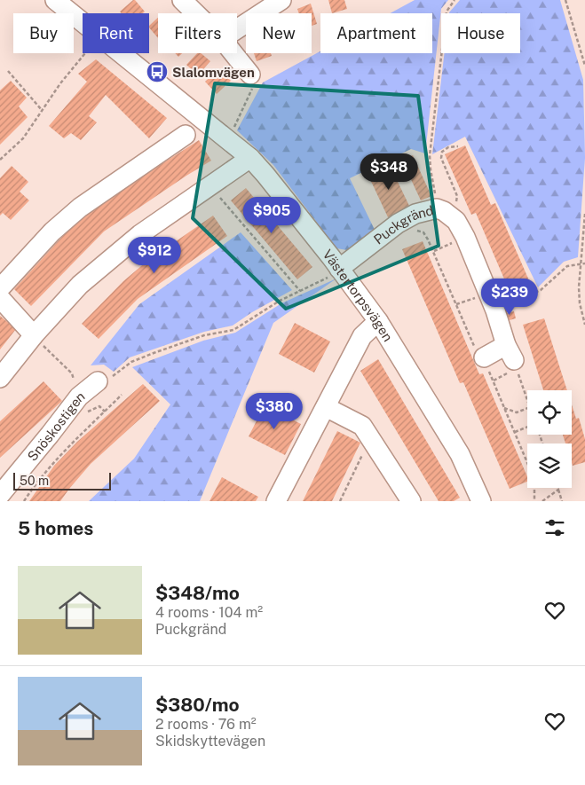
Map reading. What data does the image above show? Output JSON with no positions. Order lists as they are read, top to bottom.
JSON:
{
  "streets": {
    "street": ["Puckgränd", "Västertorpsvägen", "Snöskostigen"]
  },
  "crossings": [
    ["Puckgränd", "Västertorpsvägen"]
  ],
  "places": {
    "bus stop": ["Slalomvägen"]
  },
  "scale_bar": "50 m",
  "page": {
    "chip": [
      "Buy",
      "Rent",
      "Filters",
      "New",
      "Apartment",
      "House"
    ],
    "price": [
      "$348",
      "$905",
      "$912",
      "$239",
      "$380"
    ],
    "scale": "50 m",
    "heading": "5 homes",
    "list": [
      {
        "name": "$348/mo",
        "note": "4 rooms · 104 m² · Puckgränd"
      },
      {
        "name": "$380/mo",
        "note": "2 rooms · 76 m² · Skidskyttevägen"
      }
    ]
  }
}
